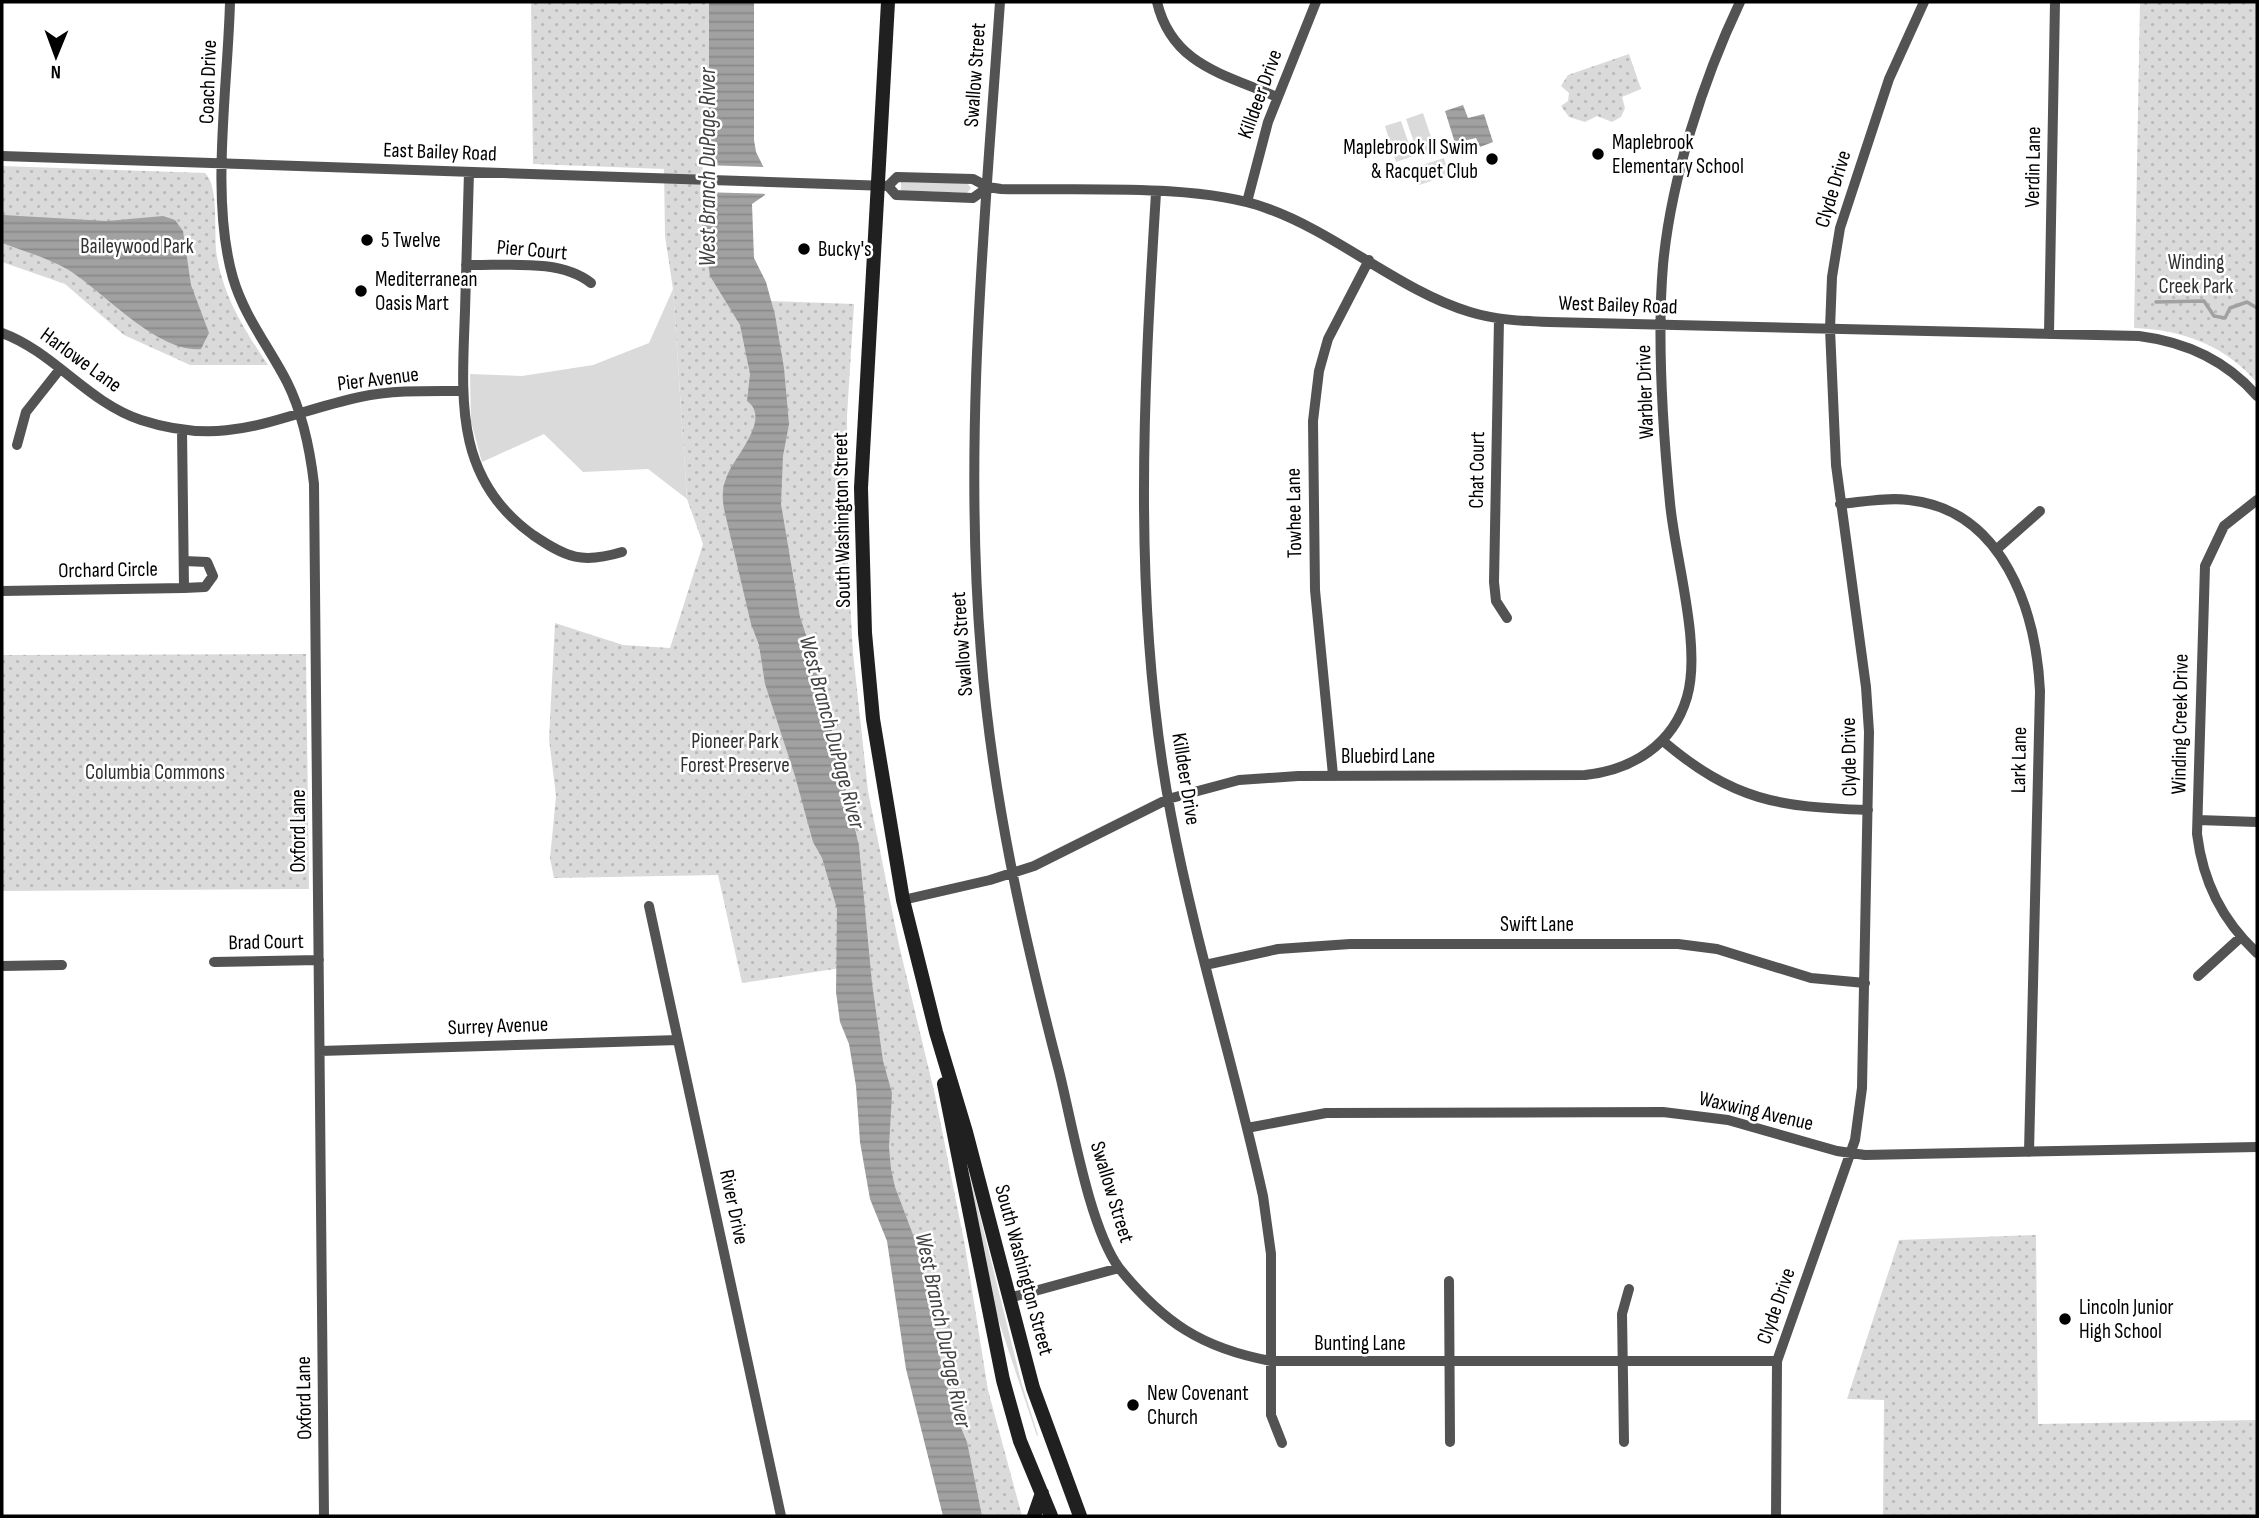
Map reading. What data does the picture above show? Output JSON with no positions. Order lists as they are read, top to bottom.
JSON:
{
  "streets": {
    "main road": ["South Washington Street"],
    "street": [
      "Swallow Street",
      "Coach Drive",
      "Killdeer Drive",
      "East Bailey Road",
      "Verdin Lane",
      "Clyde Drive",
      "Pier Court",
      "West Bailey Road",
      "Harlowe Lane",
      "Pier Avenue",
      "Warbler Drive",
      "Chat Court",
      "Towhee Lane",
      "Orchard Circle",
      "Winding Creek Drive",
      "Bluebird Lane",
      "Lark Lane",
      "Oxford Lane",
      "Swift Lane",
      "Brad Court",
      "Surrey Avenue",
      "Waxwing Avenue",
      "River Drive",
      "Bunting Lane"
    ]
  },
  "crossings": [
    ["Swallow Street", "West Bailey Road"],
    ["Swallow Street", "Bluebird Lane"],
    ["Swallow Street", "Bunting Lane"],
    ["Coach Drive", "East Bailey Road"],
    ["Coach Drive", "Oxford Lane"],
    ["Killdeer Drive", "West Bailey Road"],
    ["Killdeer Drive", "Bluebird Lane"],
    ["Killdeer Drive", "Swift Lane"],
    ["Killdeer Drive", "Waxwing Avenue"],
    ["Killdeer Drive", "Bunting Lane"],
    ["East Bailey Road", "West Bailey Road"],
    ["East Bailey Road", "South Washington Street"],
    ["East Bailey Road", "Oxford Lane"],
    ["Verdin Lane", "West Bailey Road"],
    ["Clyde Drive", "West Bailey Road"],
    ["Clyde Drive", "Lark Lane"],
    ["Clyde Drive", "Swift Lane"],
    ["Clyde Drive", "Waxwing Avenue"],
    ["Clyde Drive", "Bunting Lane"],
    ["West Bailey Road", "Warbler Drive"],
    ["West Bailey Road", "Chat Court"],
    ["West Bailey Road", "Towhee Lane"],
    ["West Bailey Road", "South Washington Street"],
    ["Harlowe Lane", "Pier Avenue"],
    ["Harlowe Lane", "Orchard Circle"],
    ["Harlowe Lane", "Oxford Lane"],
    ["Pier Avenue", "Oxford Lane"],
    ["Warbler Drive", "Bluebird Lane"],
    ["Towhee Lane", "Bluebird Lane"],
    ["South Washington Street", "Bluebird Lane"],
    ["Lark Lane", "Waxwing Avenue"],
    ["Oxford Lane", "Brad Court"],
    ["Oxford Lane", "Surrey Avenue"],
    ["Surrey Avenue", "River Drive"]
  ],
  "water": ["West Branch DuPage River"],
  "parks": [
    "Baileywood Park",
    "Winding Creek Park",
    "Pioneer Park Forest Preserve",
    "Columbia Commons"
  ],
  "places": [
    "Maplebrook Elementary School",
    "Maplebrook II Swim & Racquet Club",
    "5 Twelve",
    "Bucky's",
    "Mediterranean Oasis Mart",
    "Lincoln Junior High School",
    "New Covenant Church"
  ],
  "north": "bottom"
}
